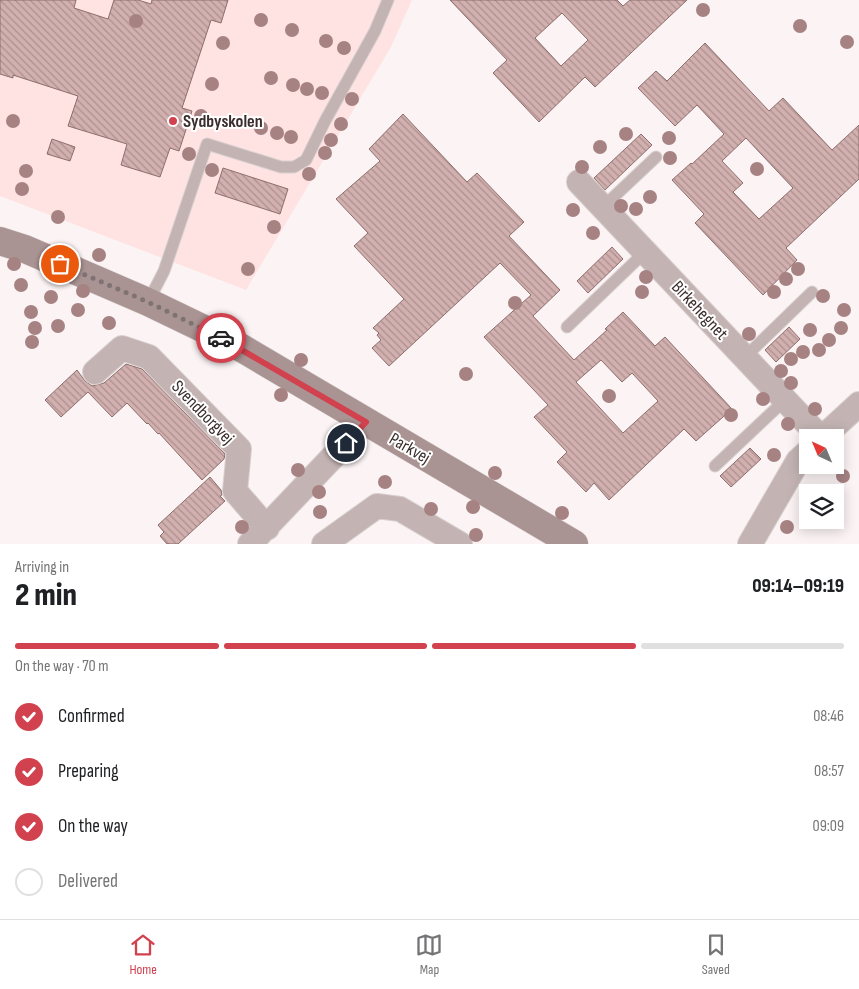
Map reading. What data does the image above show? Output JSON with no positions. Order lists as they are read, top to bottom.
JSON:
{
  "streets": {
    "street": ["Birkehegnet", "Svendborgvej", "Parkvej"]
  },
  "places": ["Sydbyskolen"],
  "north": "top left",
  "page": {
    "heading": ["2 min", "Arriving in", "09:14–09:19"],
    "bar": "On the way · 70 m",
    "list": [
      ["Confirmed", "08:46"],
      ["Preparing", "08:57"],
      ["On the way", "09:09"],
      "Delivered"
    ],
    "tabs": ["Home", "Map", "Saved"]
  }
}
